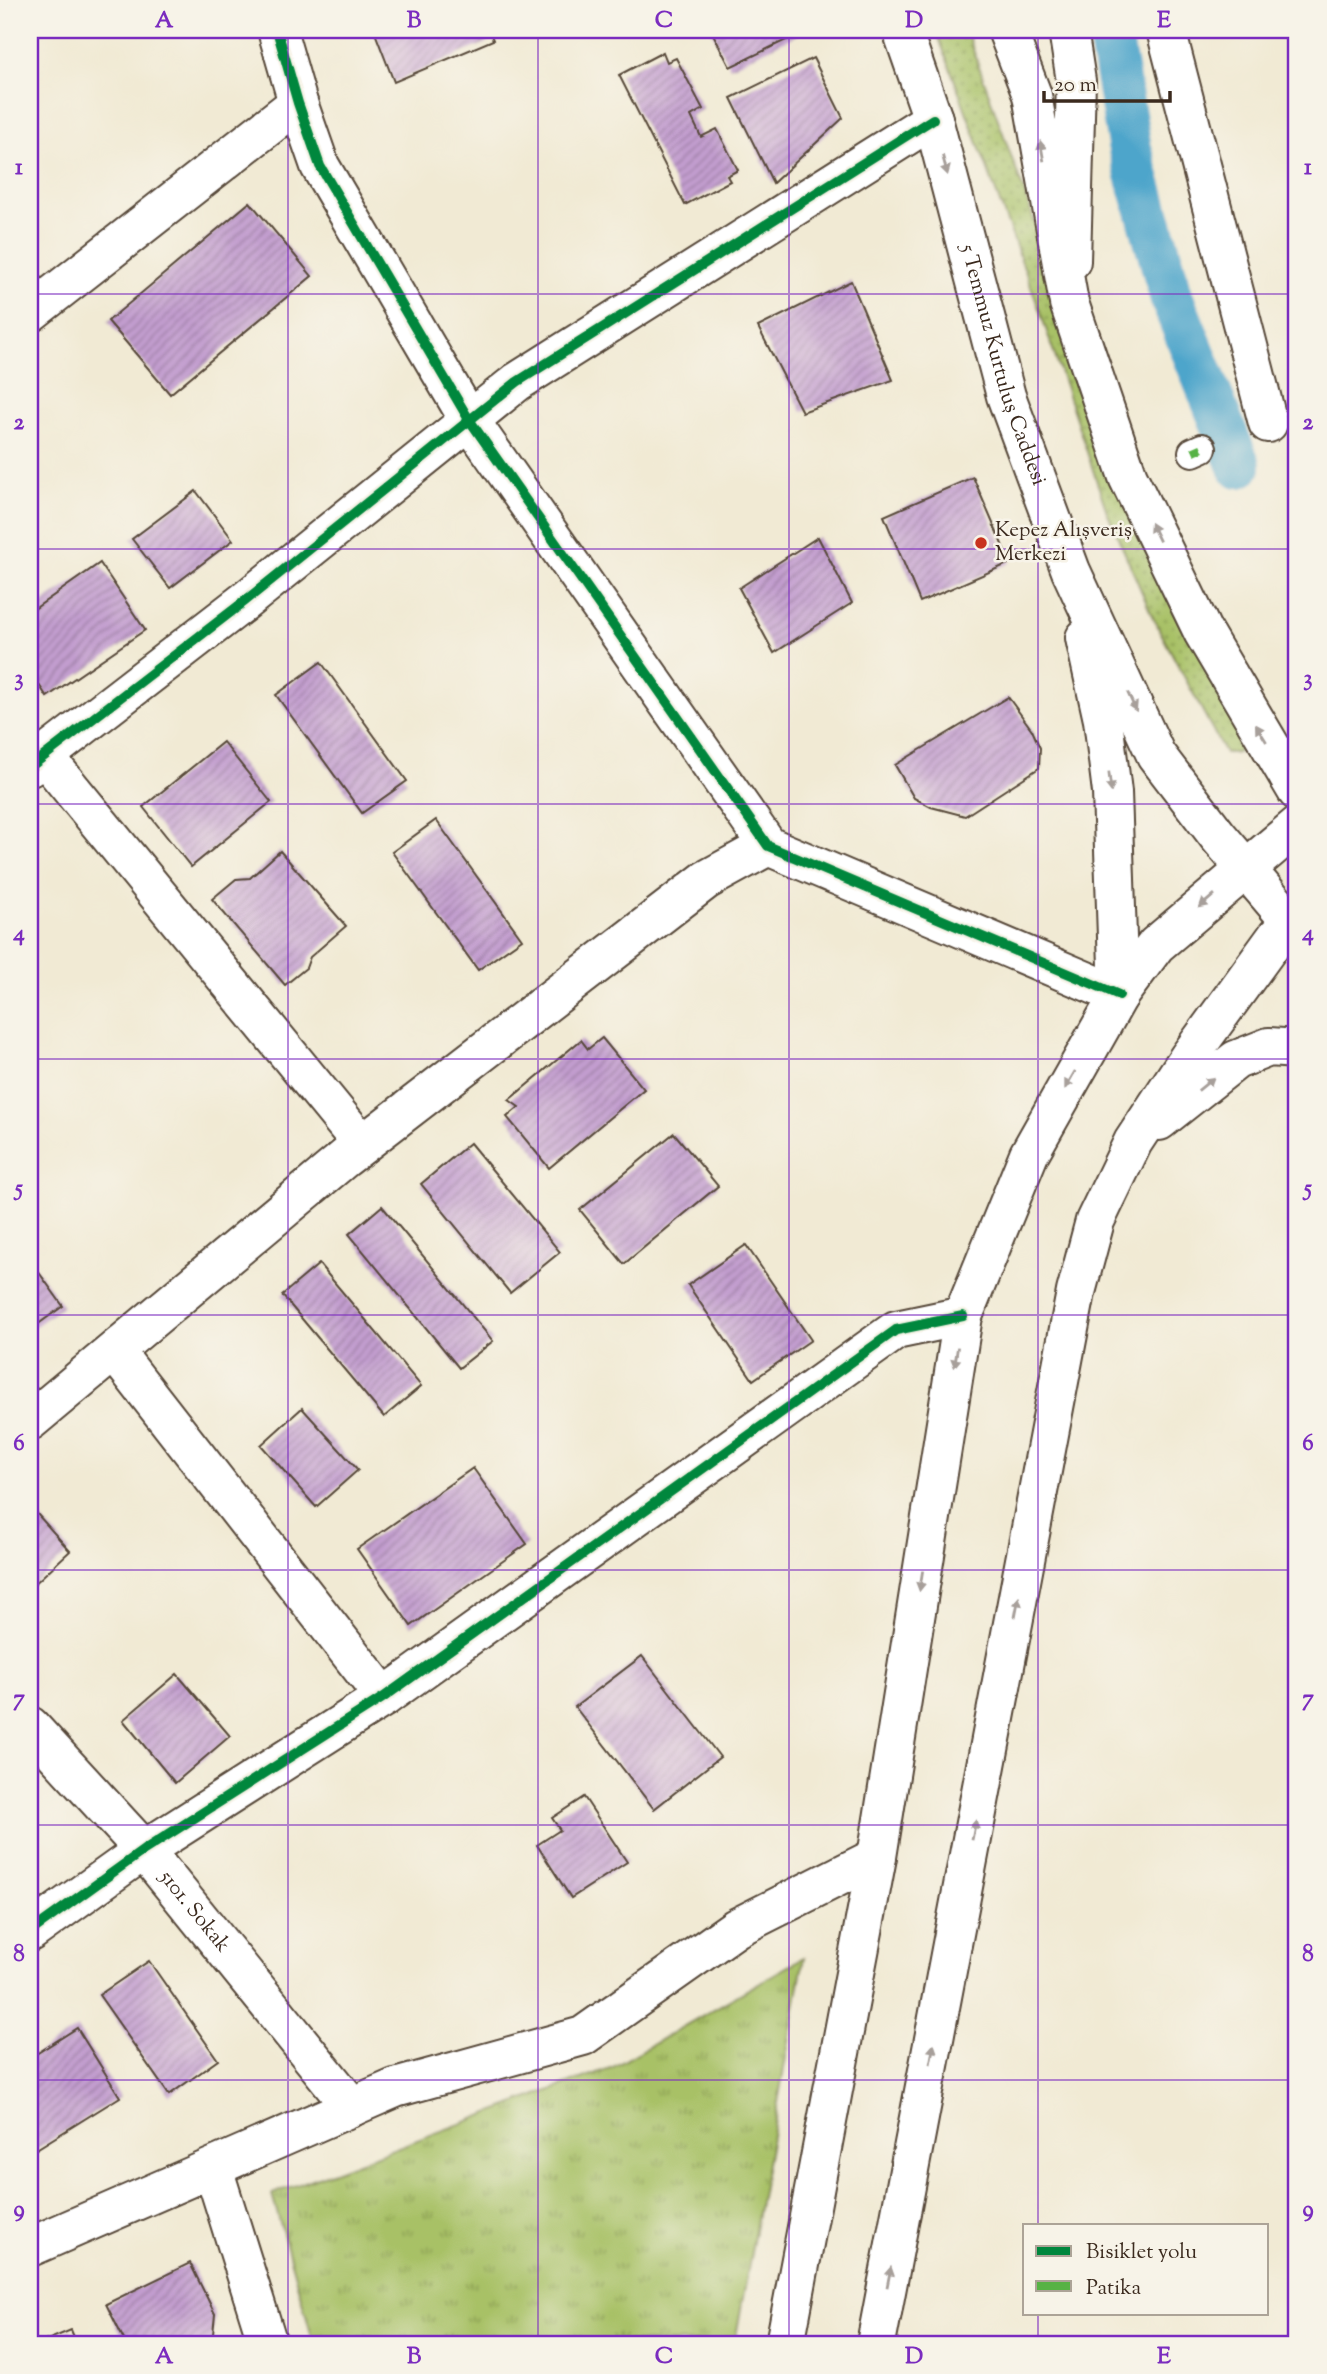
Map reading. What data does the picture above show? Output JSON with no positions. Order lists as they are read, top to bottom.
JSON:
{
  "streets": {
    "street": ["5 Temmuz Kurtuluş Caddesi", "5101. Sokak"]
  },
  "places": ["Kepez Alışveriş Merkezi"],
  "legend": ["Bisiklet yolu", "Patika"],
  "scale_bar": "20 m",
  "grid": {
    "columns": [
      "A",
      "B",
      "C",
      "D",
      "E"
    ],
    "rows": [
      "1",
      "2",
      "3",
      "4",
      "5",
      "6",
      "7",
      "8",
      "9"
    ]
  }
}
